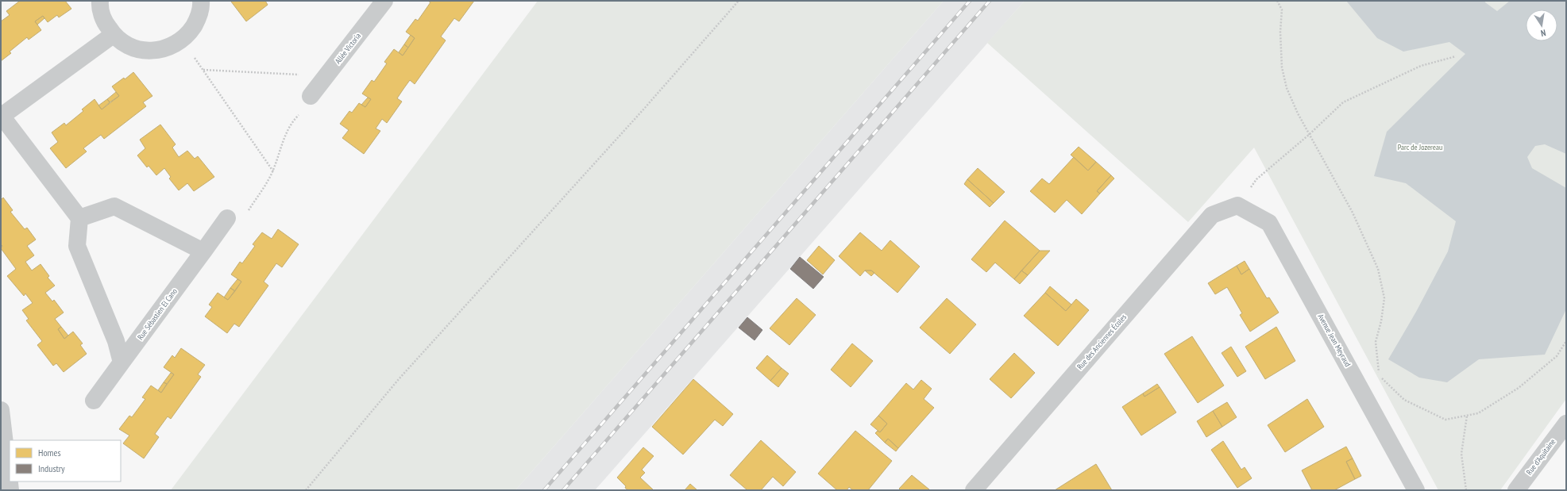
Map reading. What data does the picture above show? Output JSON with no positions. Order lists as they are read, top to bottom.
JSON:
{
  "streets": {
    "street": [
      "Allée Victoria",
      "Rue Sébastien El Cano",
      "Avenue Jean Meyraud",
      "Rue des Anciennes Écoles",
      "Rue d'Aquitaine"
    ]
  },
  "crossings": [
    ["Avenue Jean Meyraud", "Rue des Anciennes Écoles"]
  ],
  "parks": ["Parc de Jozereau"],
  "legend": ["Homes", "Industry"],
  "north": "bottom"
}
